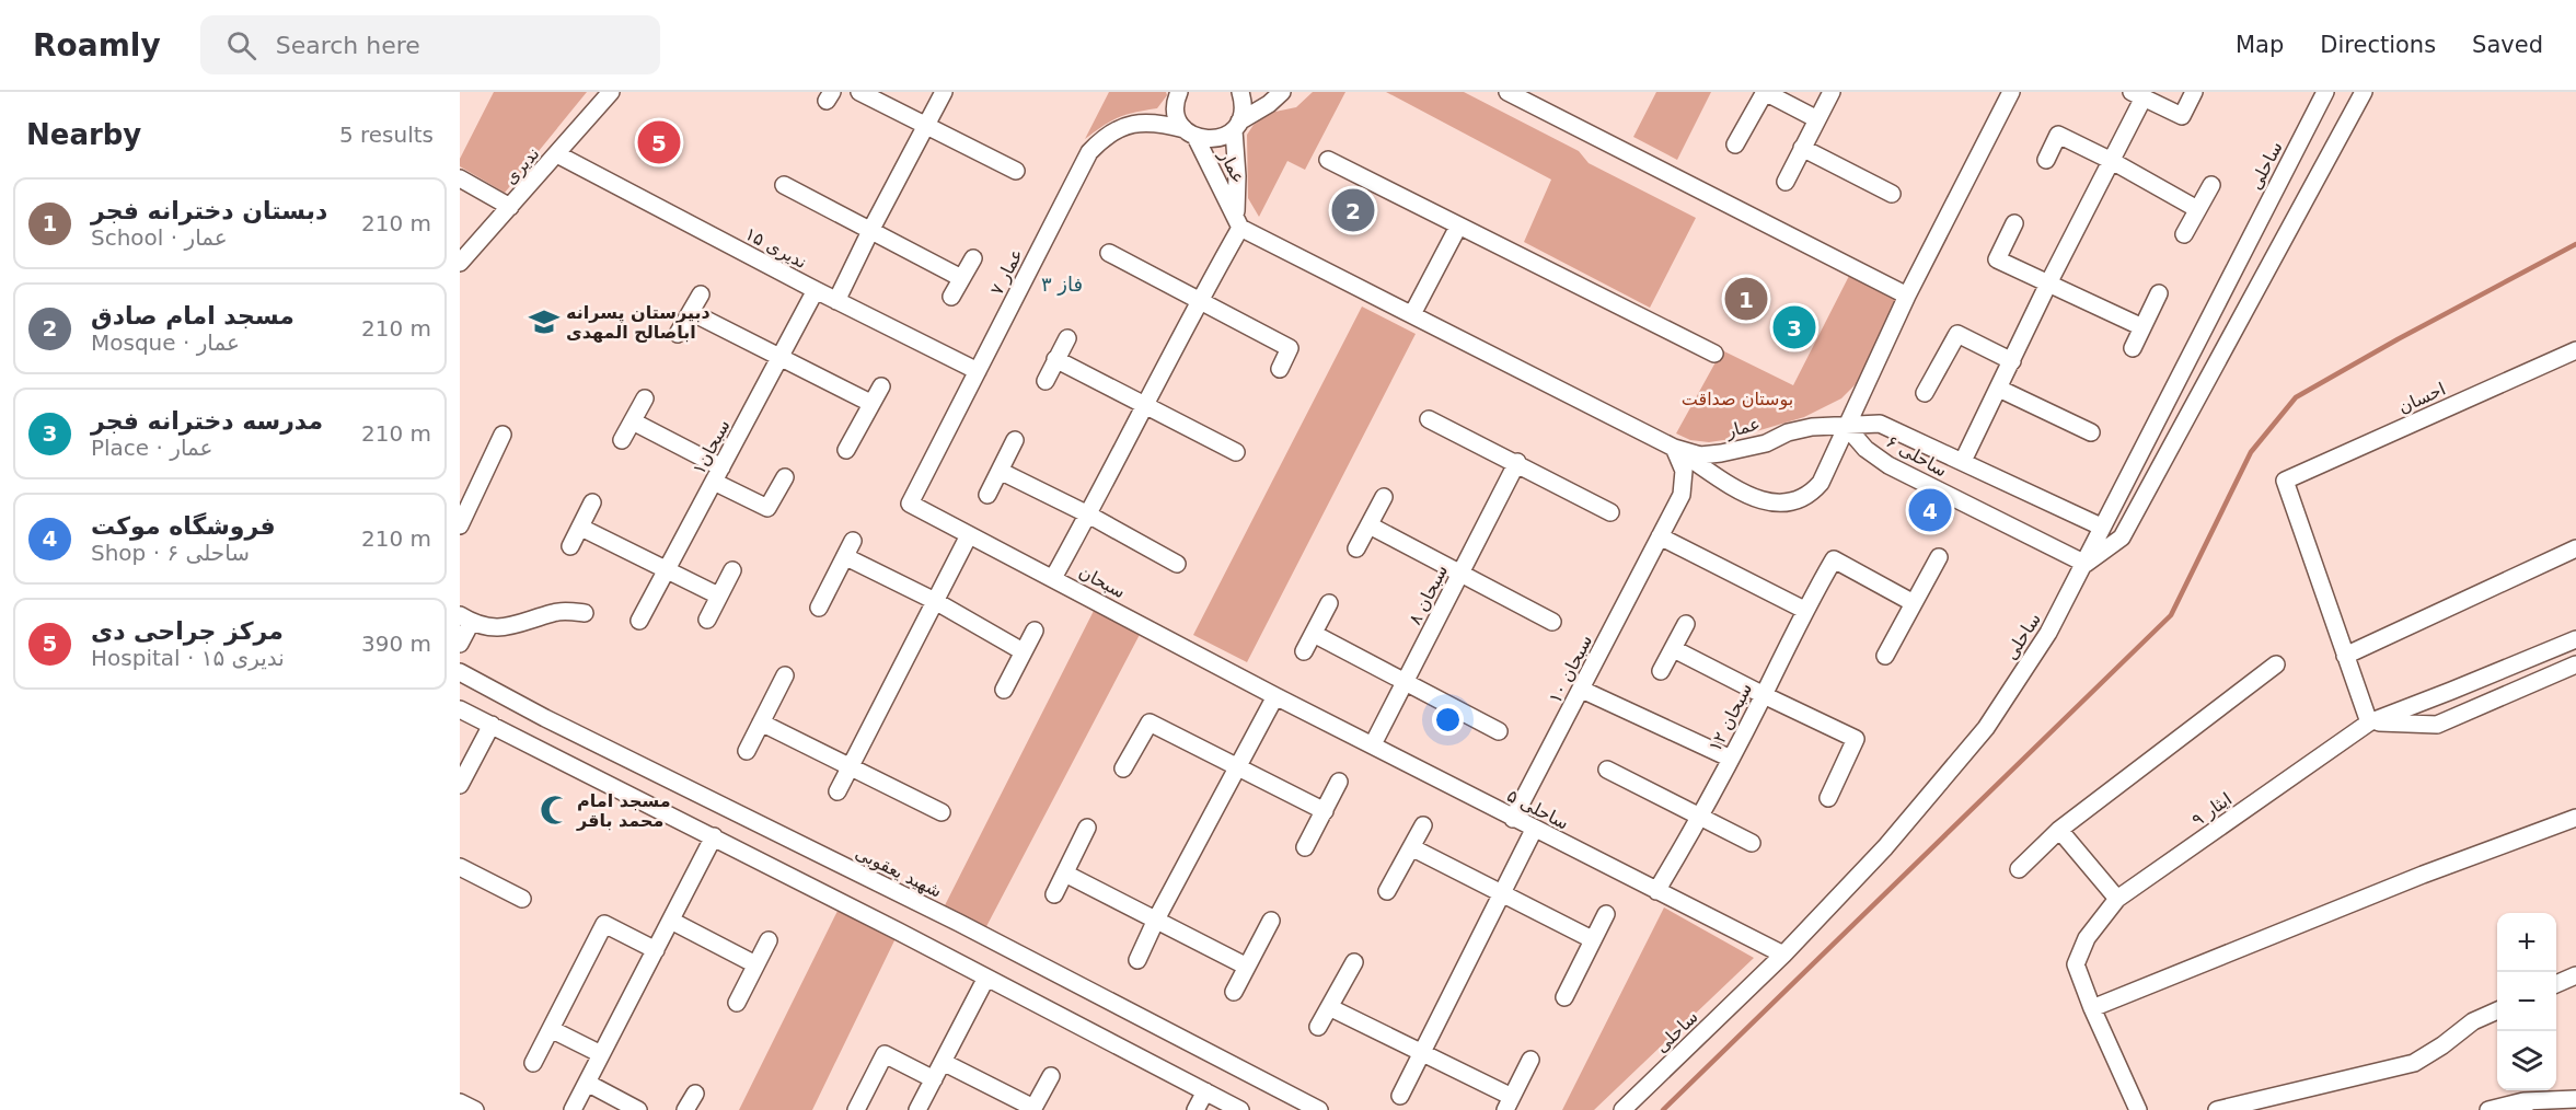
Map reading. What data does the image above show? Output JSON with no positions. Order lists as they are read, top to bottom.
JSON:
{
  "streets": {
    "street": [
      "ندیری",
      "ساحلی",
      "عمار",
      "ندیری ۱۵",
      "عمار ۷",
      "احسان",
      "سبحان۱",
      "ساحلی ۶",
      "سبحان",
      "سبحان ۸",
      "سبحان ۱۰",
      "سبحان ۱۲",
      "ساحلی ۵",
      "ایثار ۹",
      "شهید یعقوبی"
    ]
  },
  "crossings": [
    ["ندیری", "ندیری ۱۵"],
    ["ساحلی", "ساحلی ۶"],
    ["ساحلی", "ساحلی ۵"],
    ["عمار", "عمار ۷"],
    ["عمار", "ساحلی ۶"],
    ["عمار", "سبحان ۱۰"],
    ["ندیری ۱۵", "عمار ۷"],
    ["ندیری ۱۵", "سبحان۱"],
    ["عمار ۷", "سبحان"],
    ["سبحان", "ساحلی ۵"],
    ["سبحان ۸", "ساحلی ۵"],
    ["سبحان ۱۰", "ساحلی ۵"],
    ["سبحان ۱۲", "ساحلی ۵"]
  ],
  "districts": ["فاز ۳"],
  "parks": ["بوستان صداقت"],
  "places": {
    "school or university": ["دبیرستان پسرانه اباصالح المهدی"],
    "mosque": ["مسجد امام محمد باقر"]
  },
  "page": {
    "header": "Roamly",
    "search": "Search here",
    "nav": ["Map", "Directions", "Saved"],
    "heading": ["Nearby", "5 results"],
    "pins": [
      "5",
      "2",
      "1",
      "3",
      "4"
    ],
    "list": [
      {
        "mark": "1",
        "name": "دبستان دخترانه فجر",
        "note": "School · عمار",
        "value": "210 m"
      },
      {
        "mark": "2",
        "name": "مسجد امام صادق",
        "note": "Mosque · عمار",
        "value": "210 m"
      },
      {
        "mark": "3",
        "name": "مدرسه دخترانه فجر",
        "note": "Place · عمار",
        "value": "210 m"
      },
      {
        "mark": "4",
        "name": "فروشگاه موکت",
        "note": "Shop · ساحلی ۶",
        "value": "210 m"
      },
      {
        "mark": "5",
        "name": "مرکز جراحی دی",
        "note": "Hospital · ندیری ۱۵",
        "value": "390 m"
      }
    ],
    "map_buttons": ["+", "−"]
  }
}
